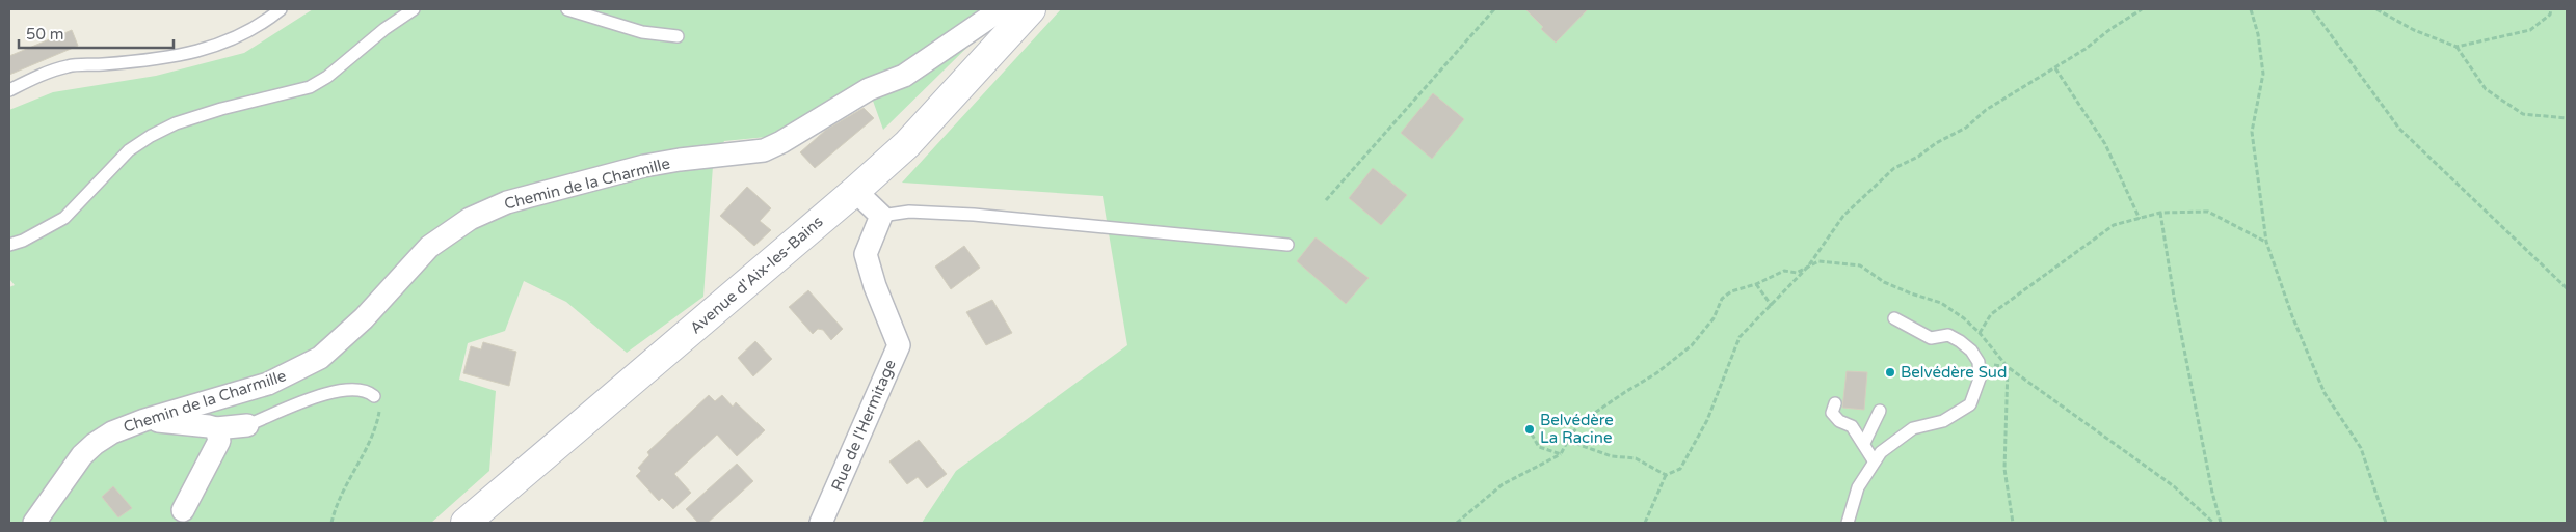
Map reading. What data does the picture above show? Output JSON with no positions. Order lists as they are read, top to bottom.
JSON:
{
  "streets": {
    "main road": ["Avenue d'Aix-les-Bains"],
    "street": ["Chemin de la Charmille", "Rue de l'Hermitage"]
  },
  "crossings": [
    ["Chemin de la Charmille", "Avenue d'Aix-les-Bains"]
  ],
  "places": ["Belvédère Sud", "Belvédère La Racine"],
  "scale_bar": "50 m"
}
